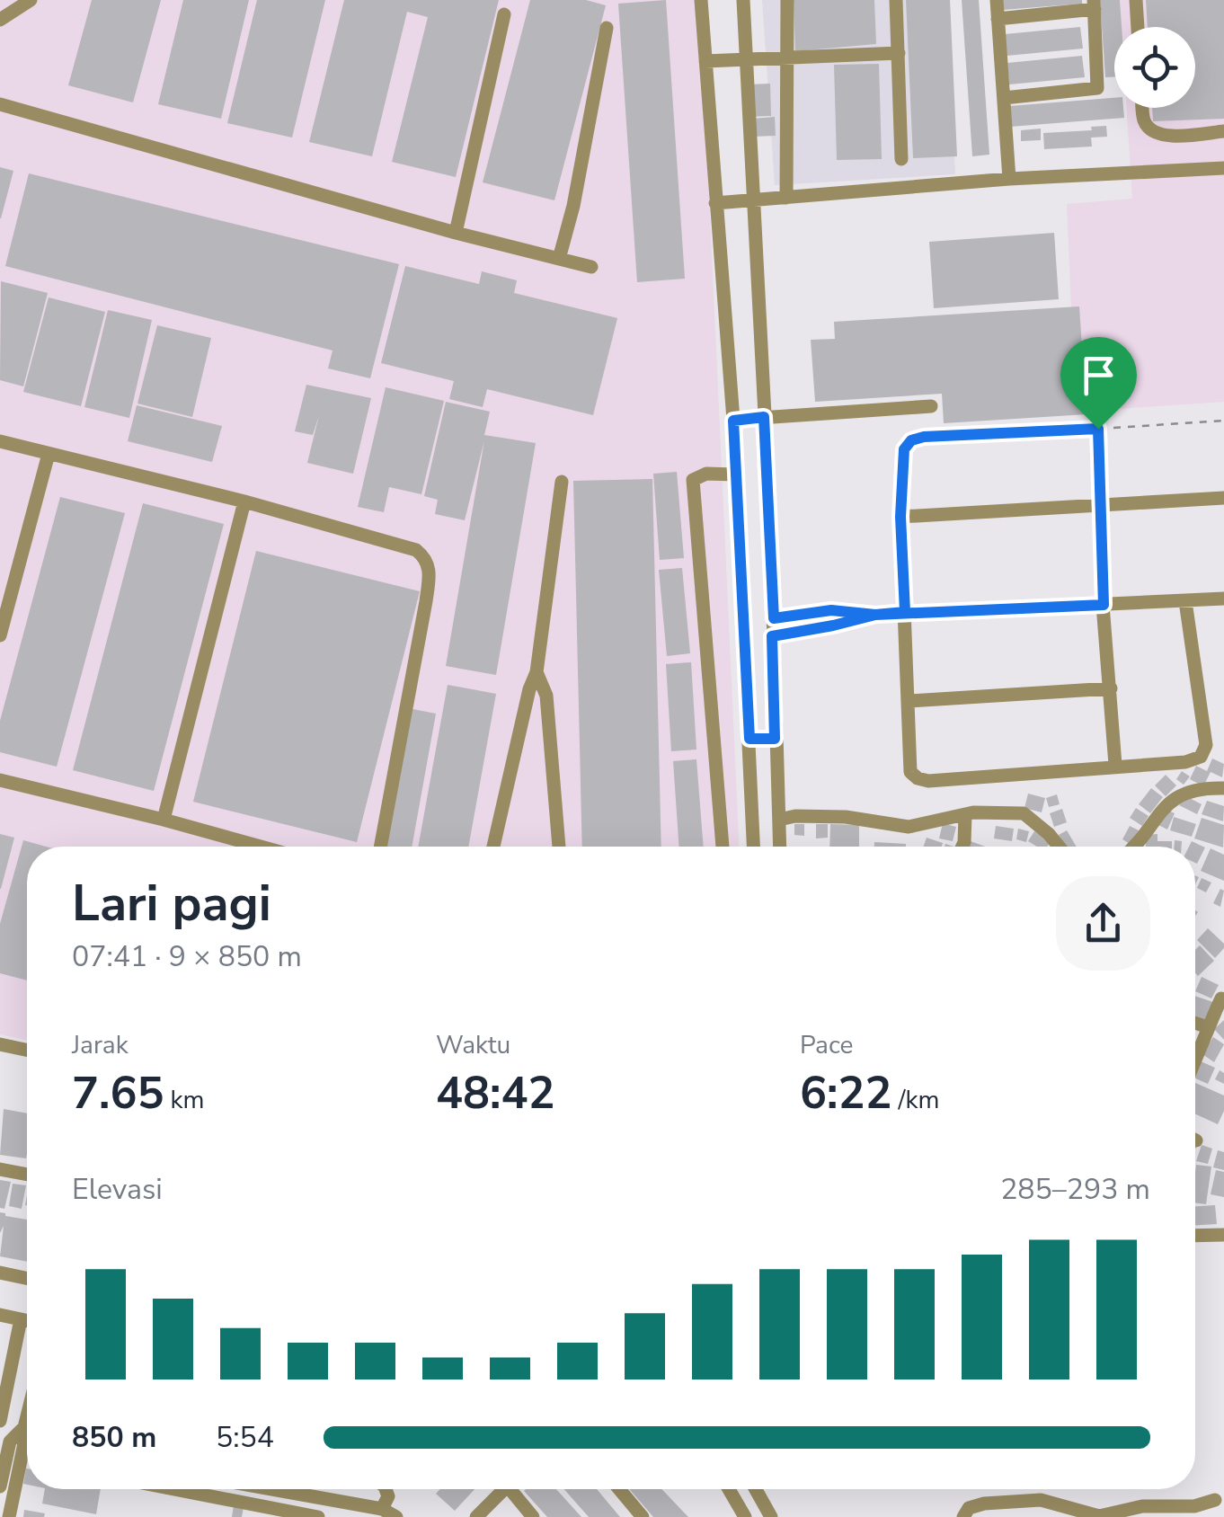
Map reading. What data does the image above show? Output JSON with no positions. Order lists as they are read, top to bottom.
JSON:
{
  "page": {
    "heading": ["Lari pagi", "07:41 · 9 × 850 m"],
    "stats": [
      ["Jarak", "7.65 km"],
      ["Waktu", "48:42"],
      ["Pace", "6:22 /km"]
    ],
    "chart": ["Elevasi", "285–293 m"],
    "list": [
      {
        "name": "850 m",
        "note": "5:54"
      }
    ]
  }
}
